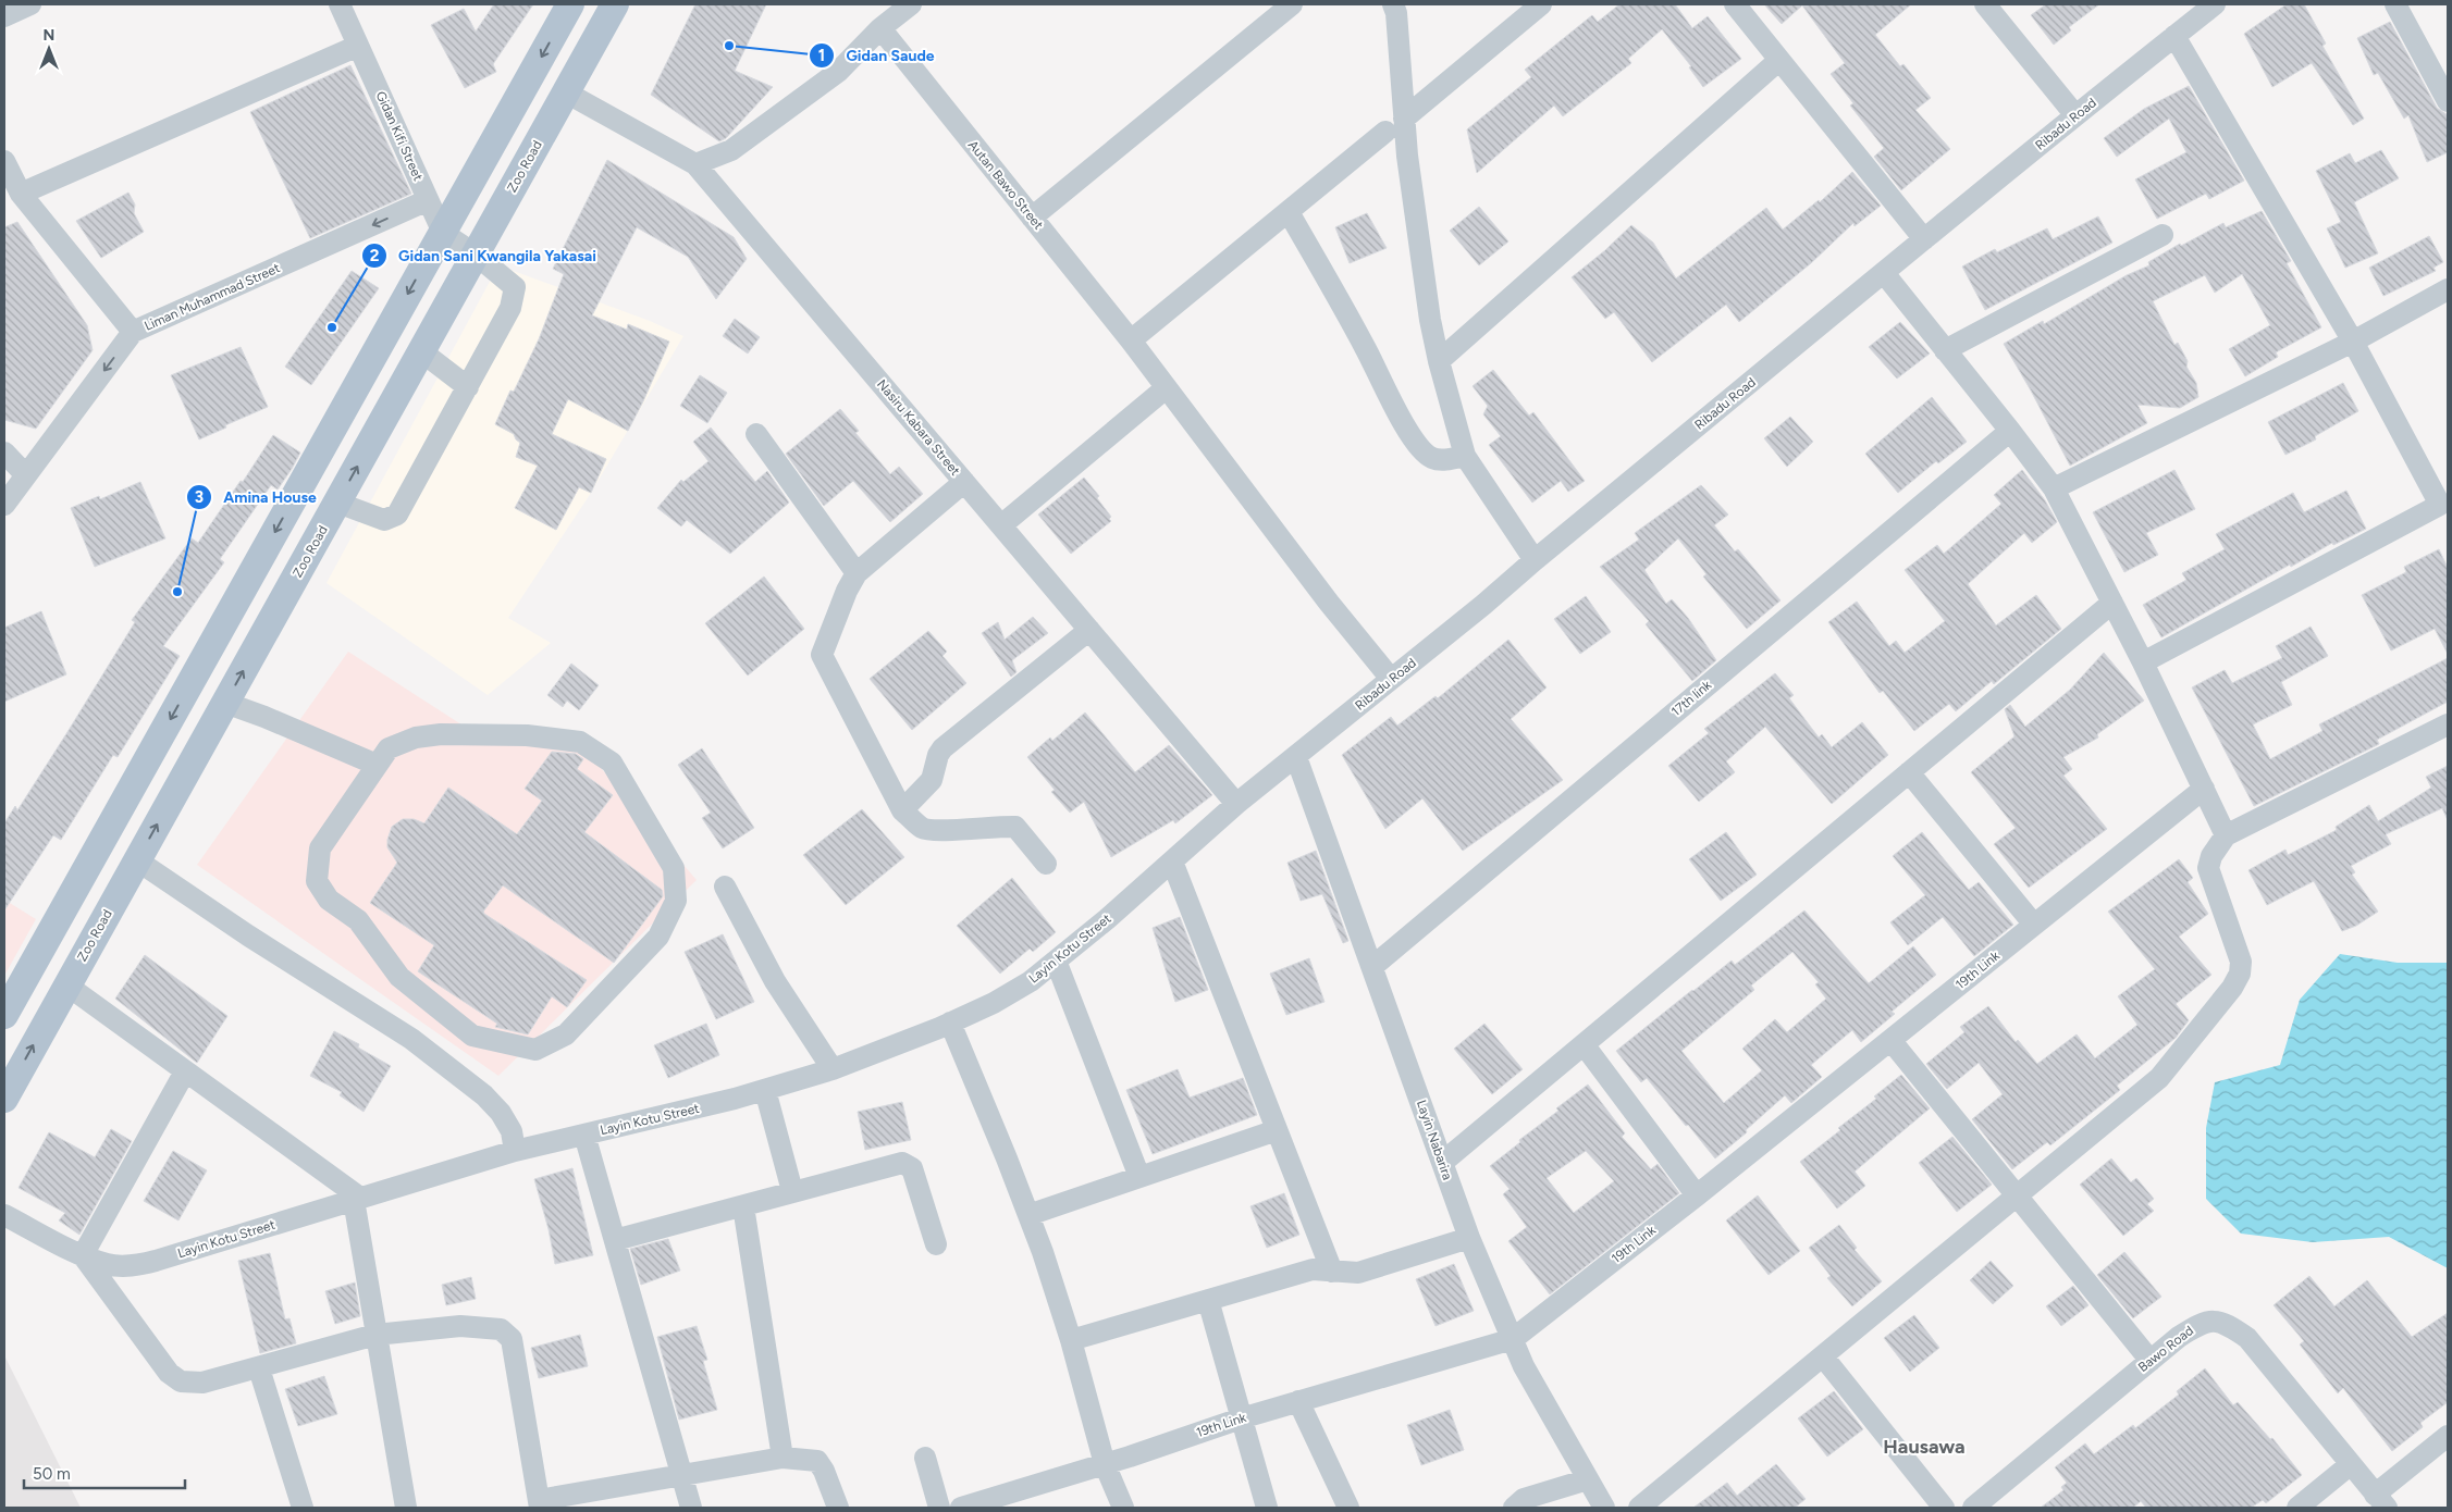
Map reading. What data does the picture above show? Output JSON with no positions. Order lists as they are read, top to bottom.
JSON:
{
  "streets": {
    "main road": ["Zoo Road"],
    "street": [
      "Ribadu Road",
      "Gidan Kifi Street",
      "Autan Bawo Street",
      "Liman Muhammad Street",
      "Nasiru Kabara Street",
      "17th link",
      "Layin Kotu Street",
      "19th Link",
      "Layin Nabarira",
      "Bawo Road"
    ]
  },
  "crossings": [
    ["Ribadu Road", "Autan Bawo Street"],
    ["Ribadu Road", "Nasiru Kabara Street"],
    ["Ribadu Road", "Layin Kotu Street"],
    ["Ribadu Road", "Layin Nabarira"],
    ["Gidan Kifi Street", "Liman Muhammad Street"],
    ["Zoo Road", "Nasiru Kabara Street"],
    ["Nasiru Kabara Street", "Layin Kotu Street"],
    ["17th link", "Layin Nabarira"],
    ["19th Link", "Layin Nabarira"]
  ],
  "districts": ["Hausawa"],
  "places": ["Gidan Saude", "Gidan Sani Kwangila Yakasai", "Amina House"],
  "scale_bar": "50 m",
  "north": "top"
}
